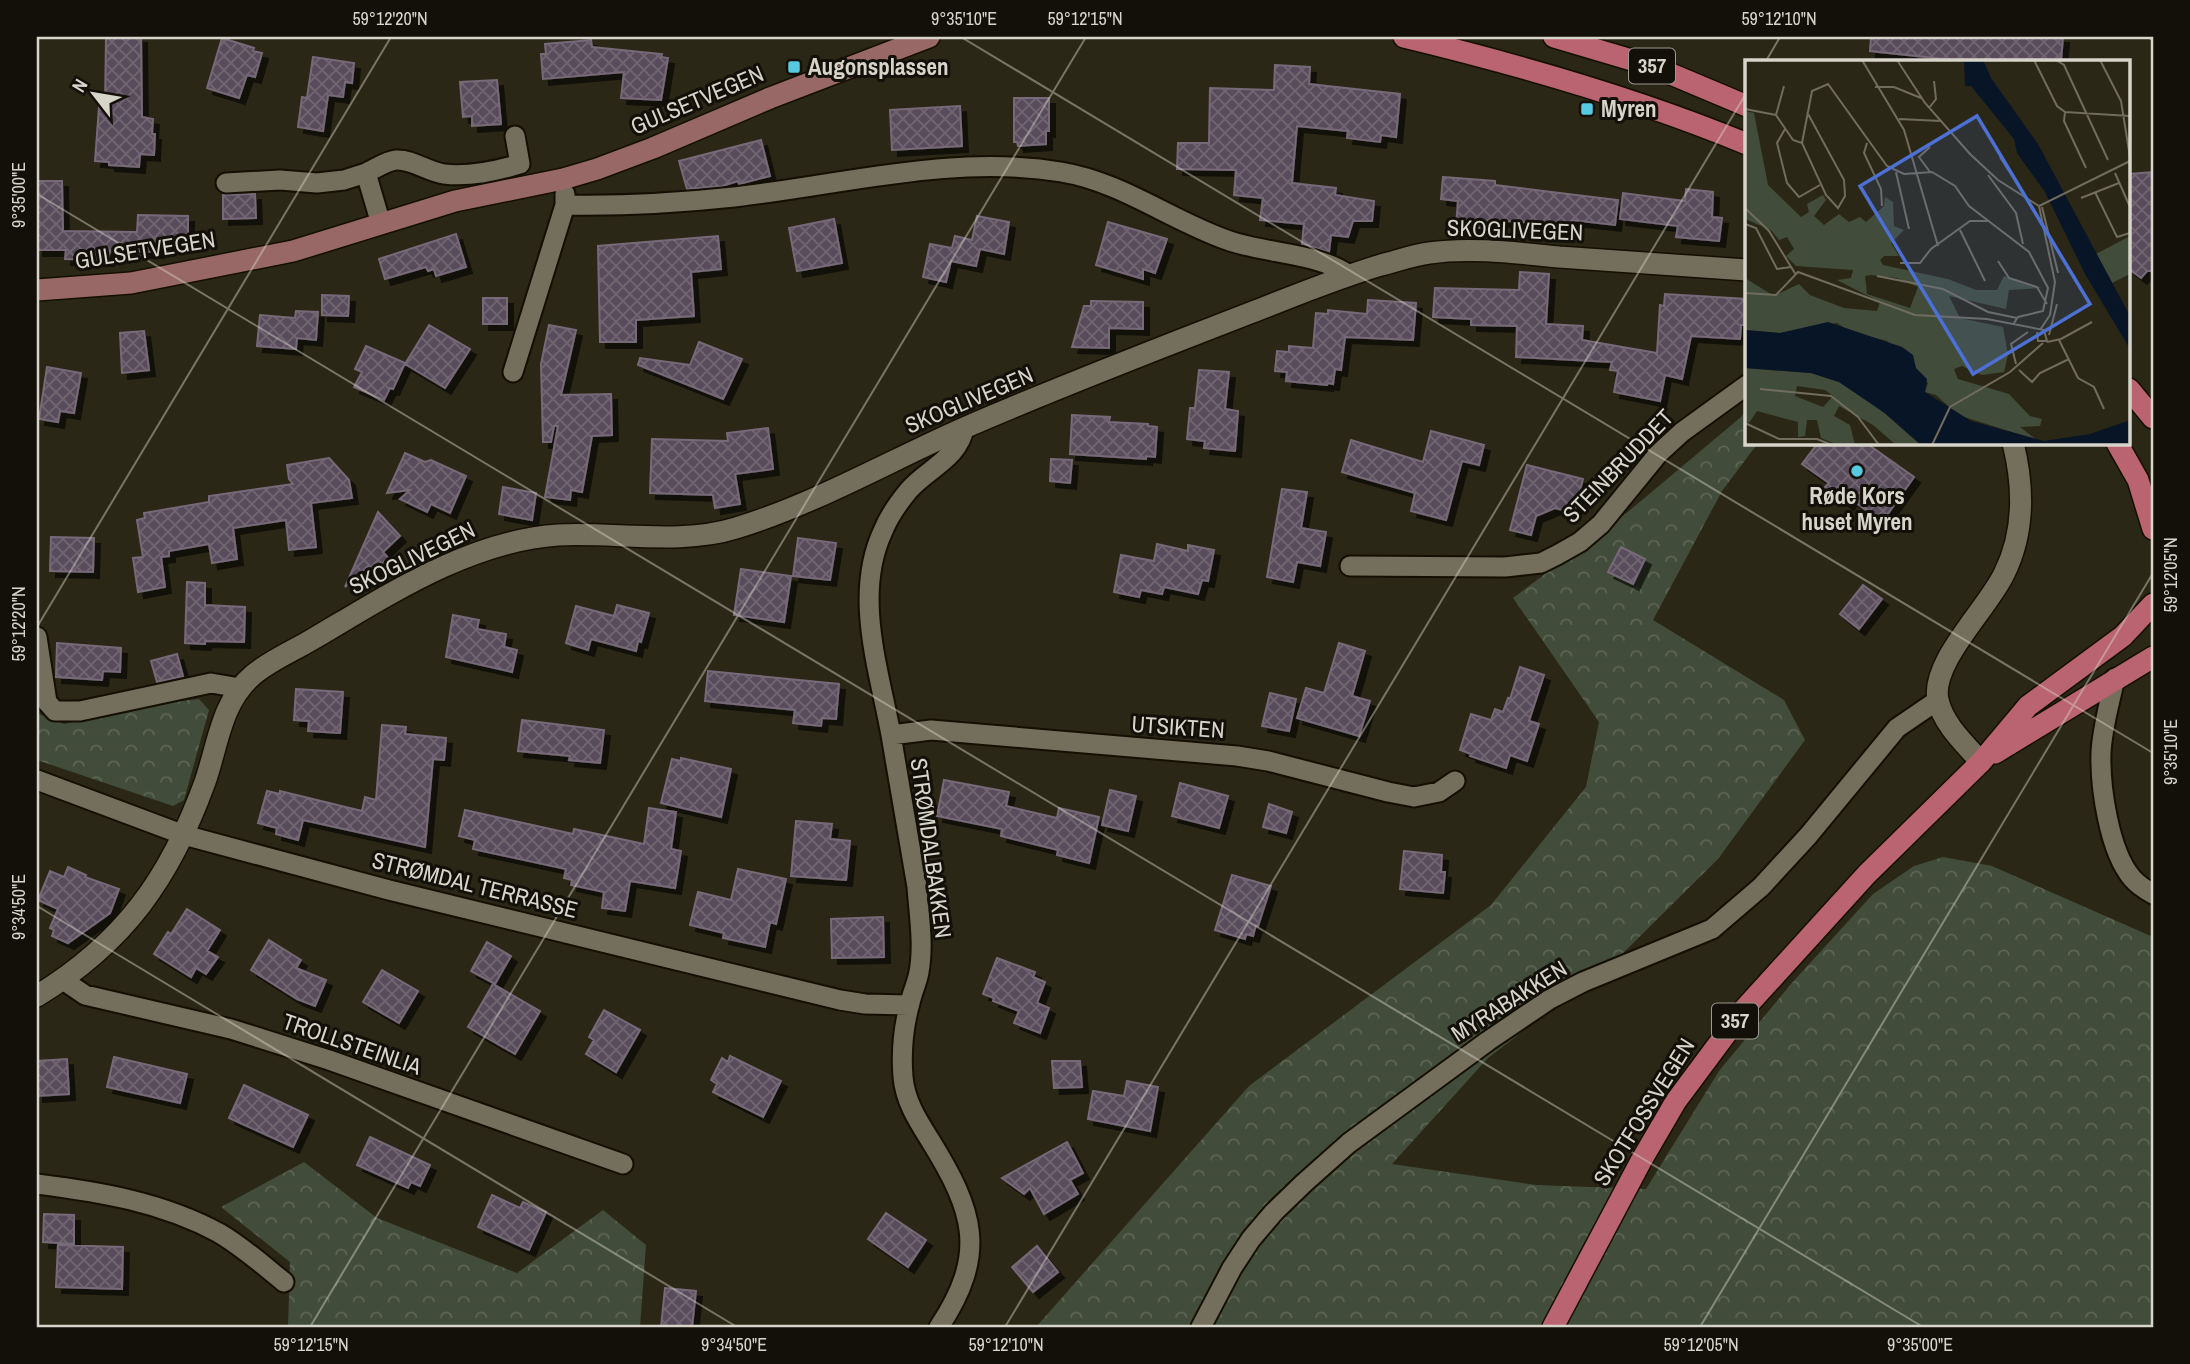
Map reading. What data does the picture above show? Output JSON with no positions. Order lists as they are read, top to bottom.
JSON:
{
  "streets": {
    "main road": ["357", "GULSETVEGEN", "SKOTFOSSVEGEN"],
    "street": [
      "SKOGLIVEGEN",
      "STEINBRUDDET",
      "UTSIKTEN",
      "STRØMDALBAKKEN",
      "STRØMDAL TERRASSE",
      "MYRABAKKEN",
      "TROLLSTEINLIA"
    ]
  },
  "crossings": [
    ["SKOGLIVEGEN", "STRØMDALBAKKEN"],
    ["SKOGLIVEGEN", "STRØMDAL TERRASSE"],
    ["SKOGLIVEGEN", "TROLLSTEINLIA"],
    ["UTSIKTEN", "STRØMDALBAKKEN"],
    ["STRØMDALBAKKEN", "STRØMDAL TERRASSE"]
  ],
  "places": {
    "transit": ["Augonsplassen", "Myren"],
    "other": ["Røde Kors huset Myren"]
  },
  "north": "top left",
  "coordinates": [
    "59°12'20\"N",
    "9°35'10\"E",
    "59°12'15\"N",
    "59°12'10\"N",
    "9°35'00\"E",
    "59°12'05\"N",
    "9°34'50\"E"
  ]
}
